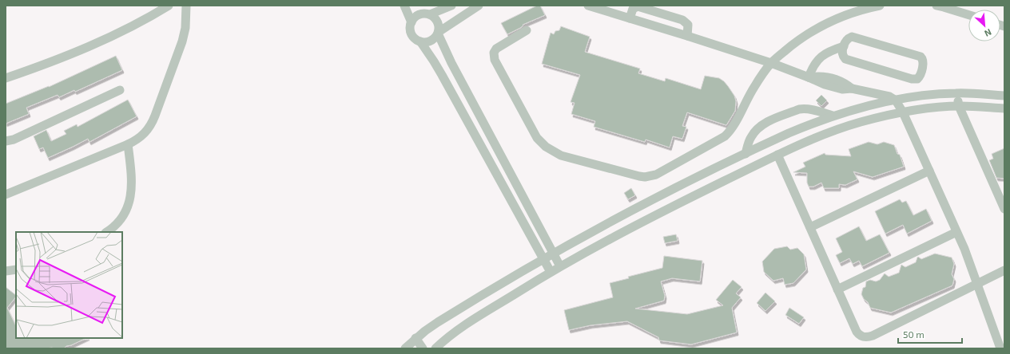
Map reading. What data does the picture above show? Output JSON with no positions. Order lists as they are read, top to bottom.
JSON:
{
  "scale_bar": "50 m",
  "north": "bottom right"
}
